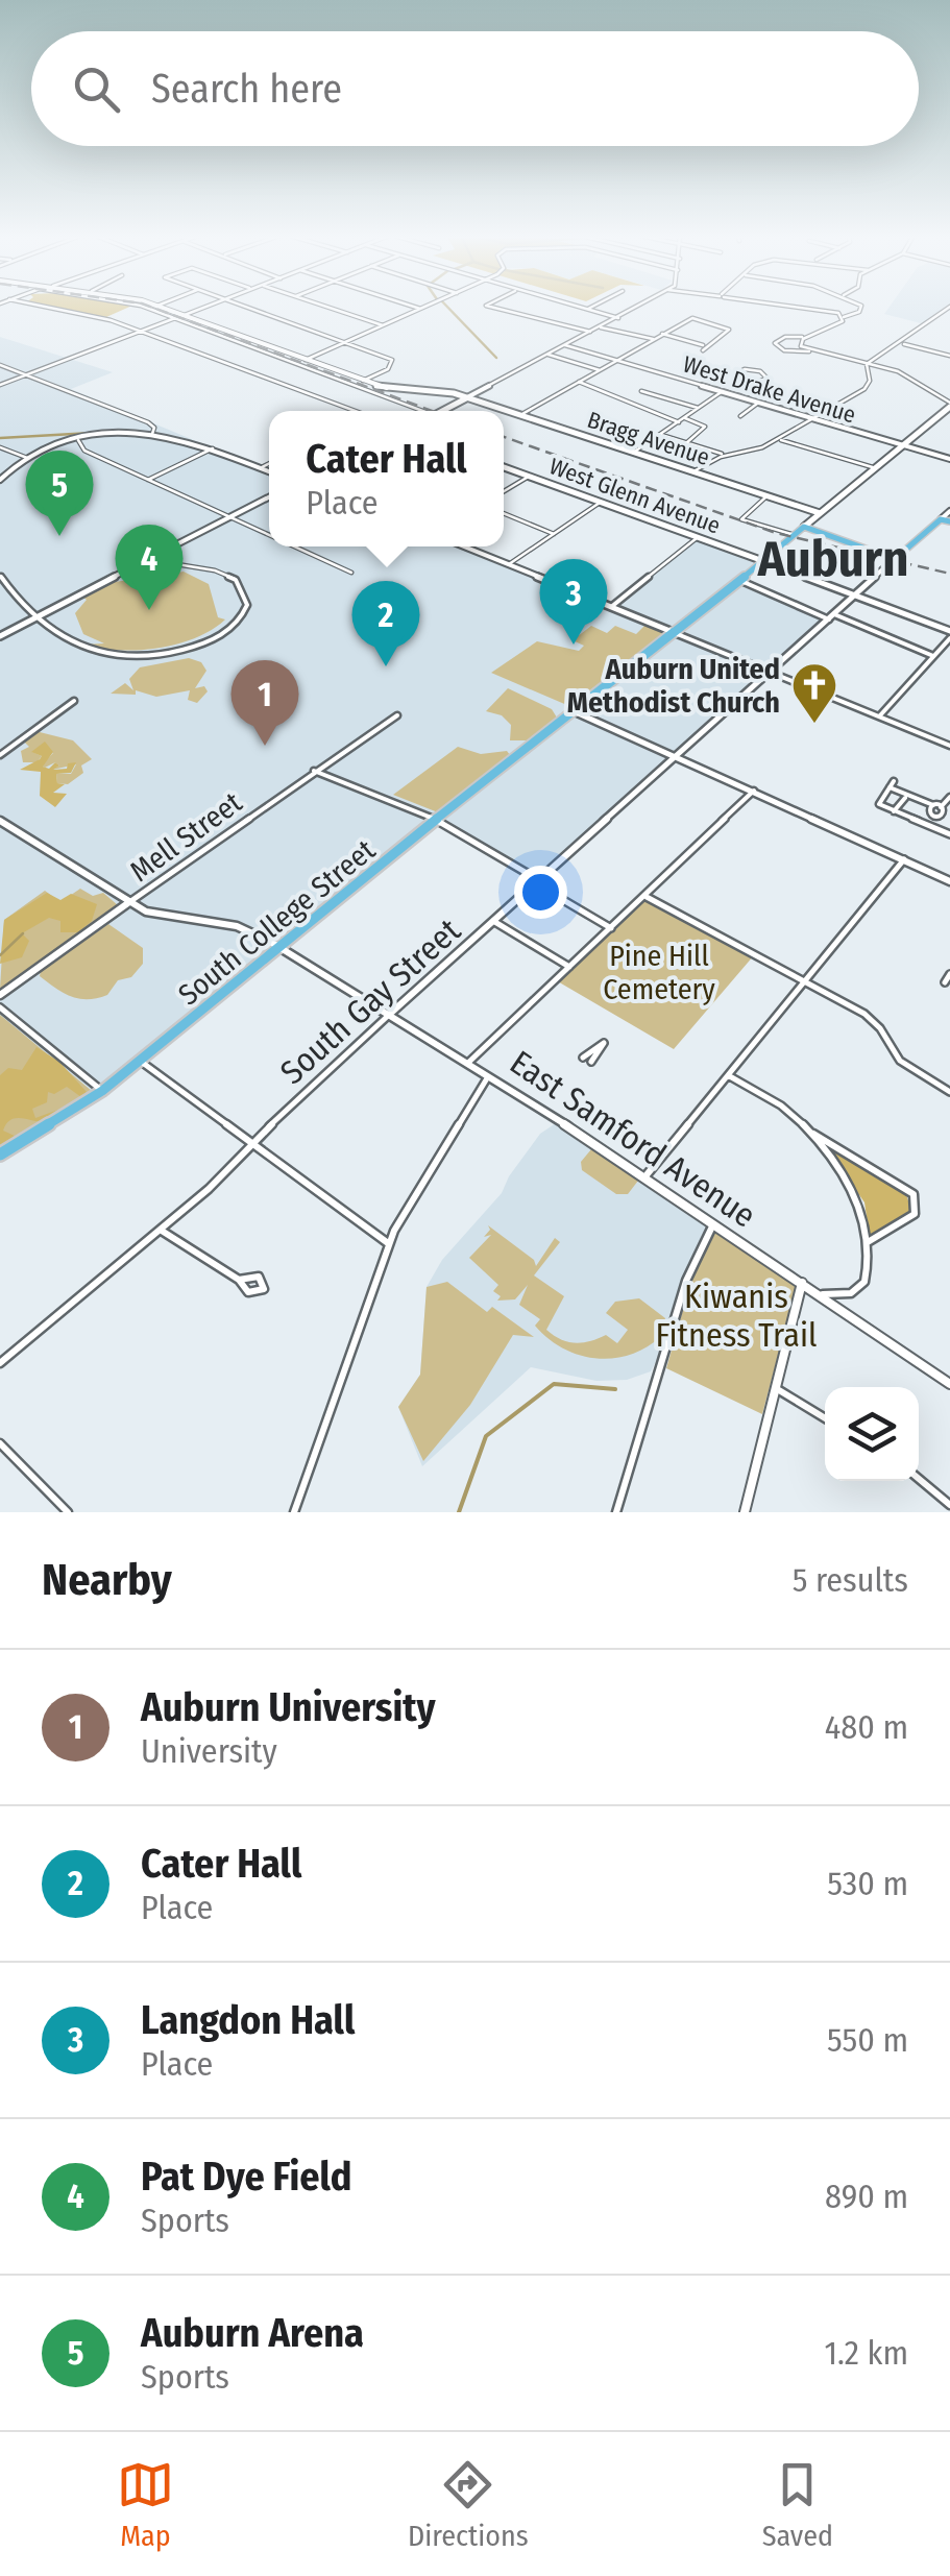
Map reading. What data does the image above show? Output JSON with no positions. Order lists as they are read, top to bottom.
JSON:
{
  "streets": {
    "main road": ["Bragg Avenue", "West Glenn Avenue", "South College Street"],
    "street": [
      "West Drake Avenue",
      "Mell Street",
      "South Gay Street",
      "East Samford Avenue"
    ]
  },
  "crossings": [
    ["West Glenn Avenue", "South College Street"],
    ["Mell Street", "East Samford Avenue"],
    ["South College Street", "East Samford Avenue"],
    ["South Gay Street", "East Samford Avenue"]
  ],
  "districts": ["Auburn"],
  "parks": ["Pine Hill Cemetery", "Kiwanis Fitness Trail"],
  "places": {
    "church": ["Auburn United Methodist Church"]
  },
  "page": {
    "search": "Search here",
    "popup": ["Cater Hall", "Place"],
    "pins": [
      "5",
      "4",
      "3",
      "2",
      "1"
    ],
    "heading": ["Nearby", "5 results"],
    "list": [
      {
        "mark": "1",
        "name": "Auburn University",
        "note": "University",
        "value": "480 m"
      },
      {
        "mark": "2",
        "name": "Cater Hall",
        "note": "Place",
        "value": "530 m"
      },
      {
        "mark": "3",
        "name": "Langdon Hall",
        "note": "Place",
        "value": "550 m"
      },
      {
        "mark": "4",
        "name": "Pat Dye Field",
        "note": "Sports",
        "value": "890 m"
      },
      {
        "mark": "5",
        "name": "Auburn Arena",
        "note": "Sports",
        "value": "1.2 km"
      }
    ],
    "nav": ["Map", "Directions", "Saved"]
  }
}
